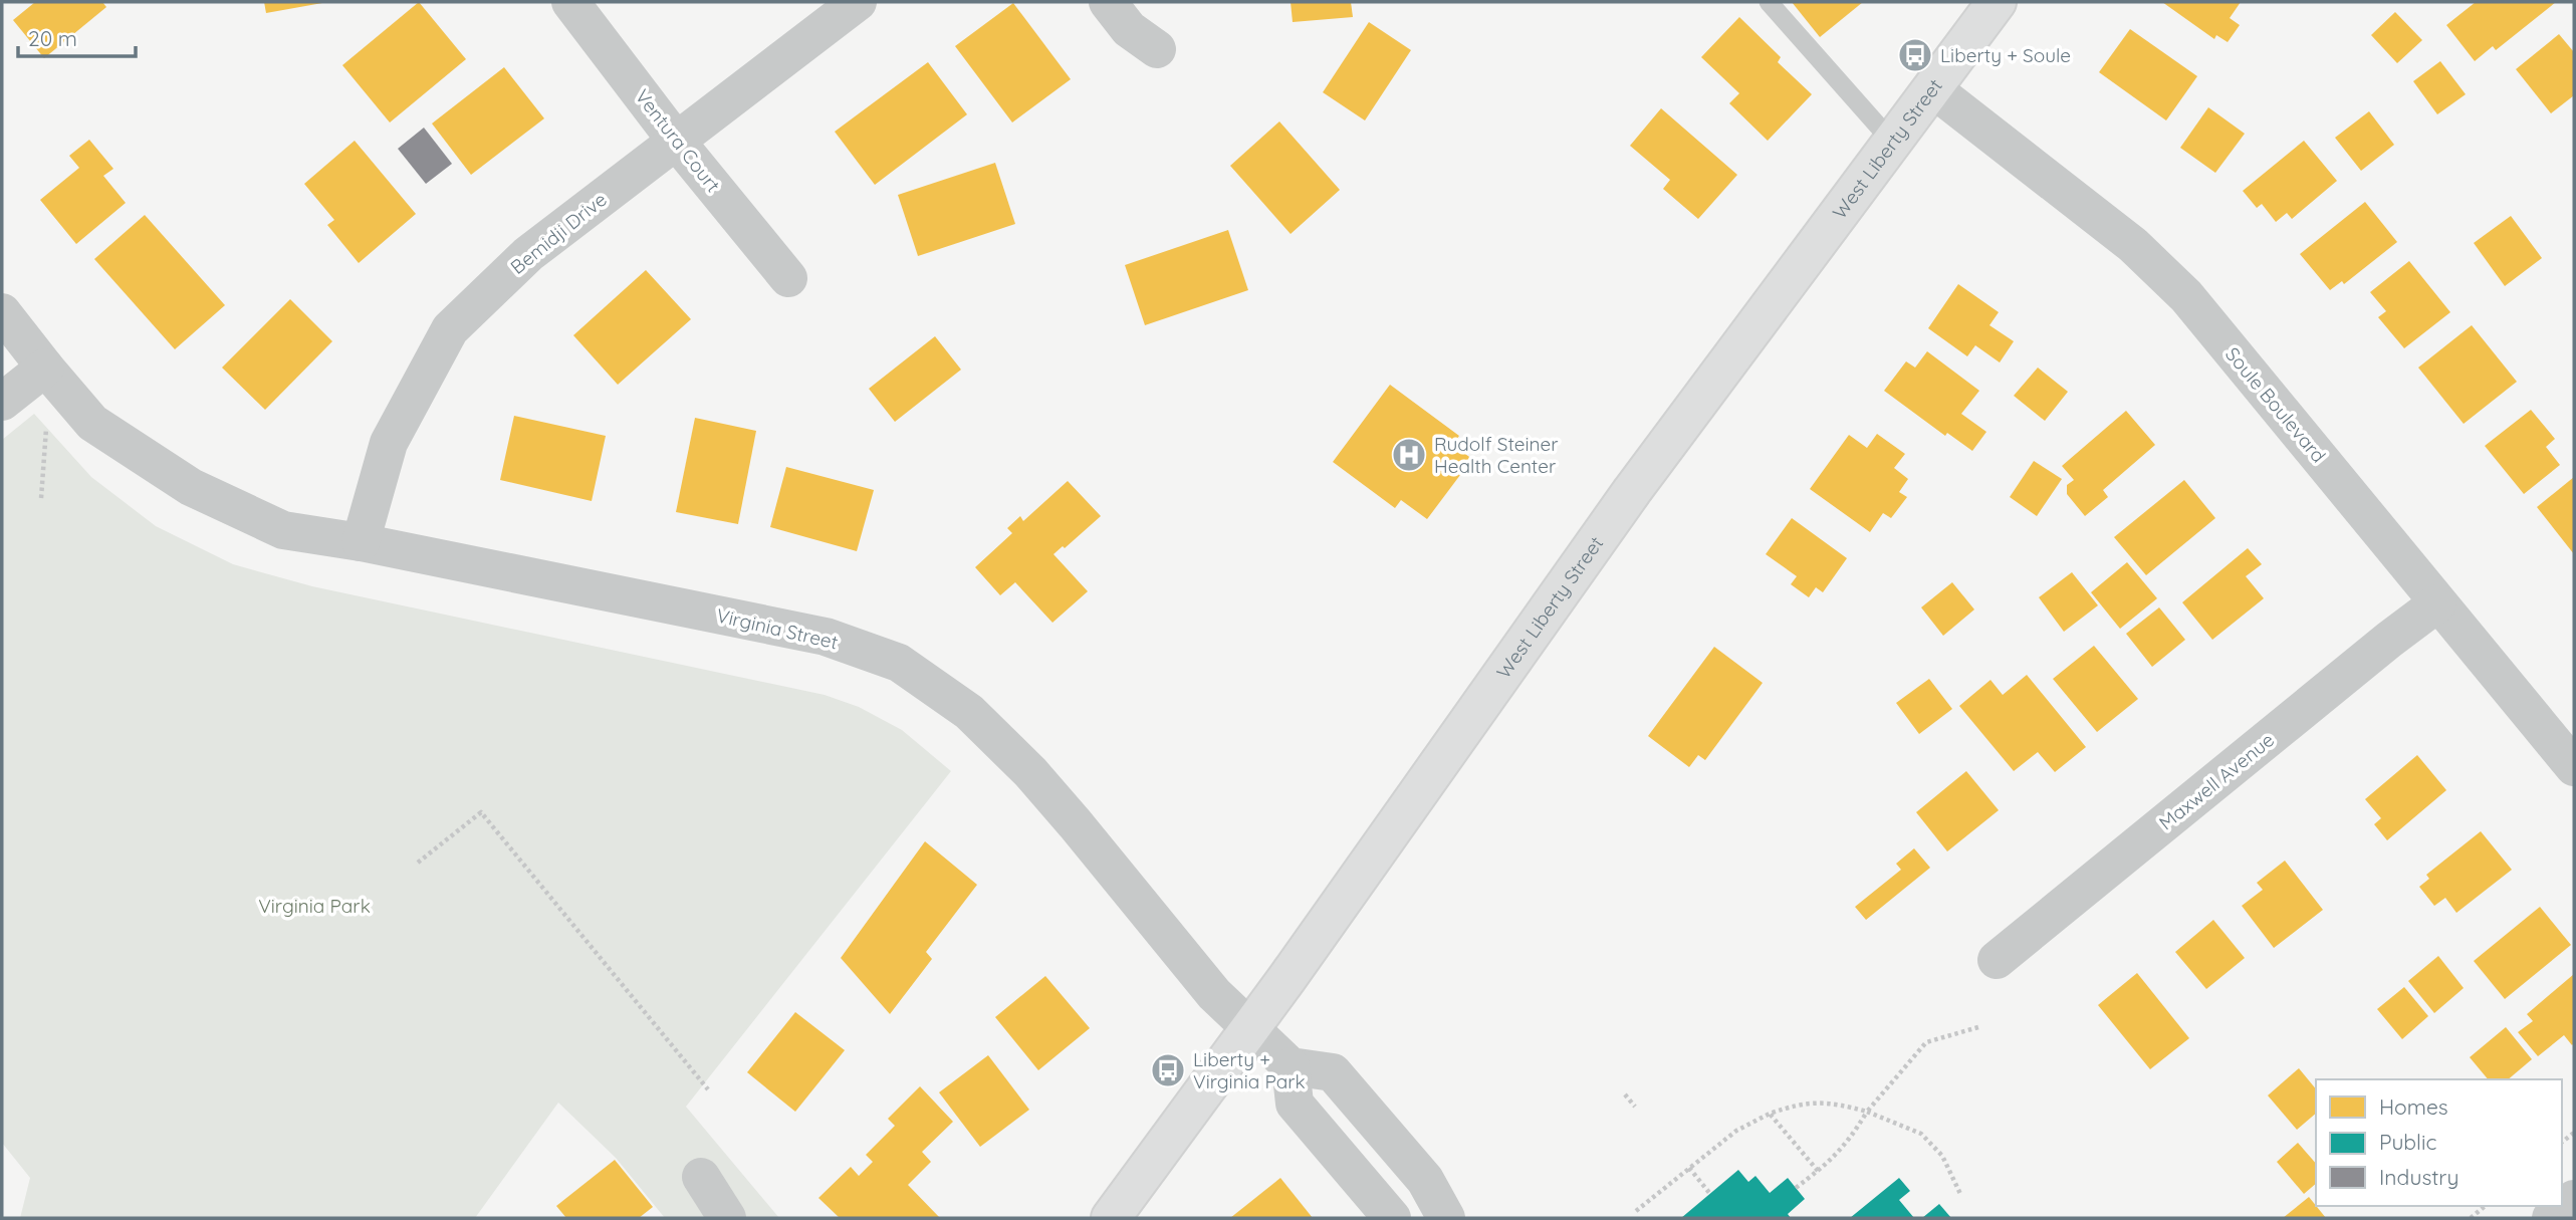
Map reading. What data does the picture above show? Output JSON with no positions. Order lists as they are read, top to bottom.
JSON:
{
  "streets": {
    "main road": ["West Liberty Street"],
    "street": [
      "Ventura Court",
      "Bemidji Drive",
      "Soule Boulevard",
      "Virginia Street",
      "Maxwell Avenue"
    ]
  },
  "crossings": [
    ["Ventura Court", "Bemidji Drive"],
    ["West Liberty Street", "Soule Boulevard"],
    ["West Liberty Street", "Virginia Street"],
    ["Bemidji Drive", "Virginia Street"],
    ["Soule Boulevard", "Maxwell Avenue"]
  ],
  "parks": ["Virginia Park"],
  "places": {
    "bus stop": ["Liberty + Soule", "Liberty + Virginia Park"],
    "hospital": ["Rudolf Steiner Health Center"]
  },
  "legend": ["Homes", "Public", "Industry"],
  "scale_bar": "20 m"
}
